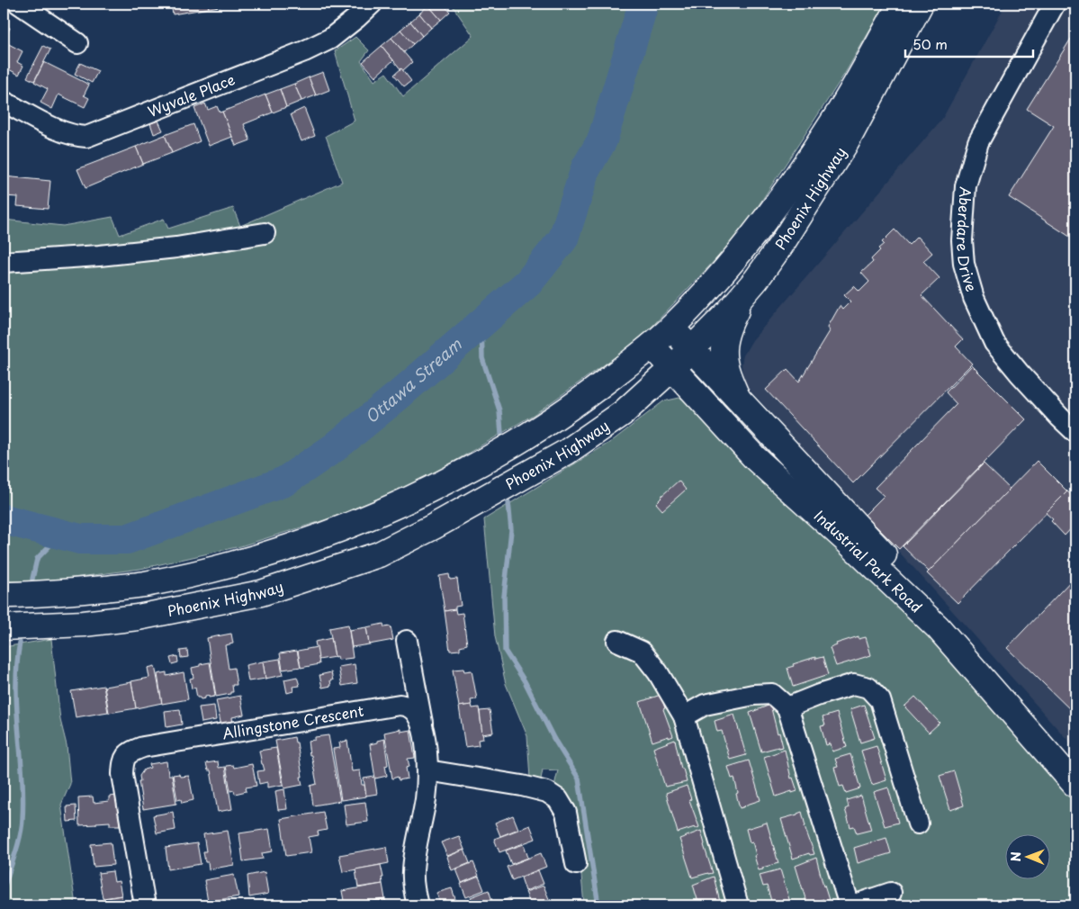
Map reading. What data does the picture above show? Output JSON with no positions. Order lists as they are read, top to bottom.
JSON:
{
  "streets": {
    "main road": ["Phoenix Highway", "Industrial Park Road"],
    "street": ["Wyvale Place", "Aberdare Drive", "Allingstone Crescent"]
  },
  "crossings": [
    ["Phoenix Highway", "Industrial Park Road"]
  ],
  "water": ["Ottawa Stream"],
  "scale_bar": "50 m",
  "north": "left"
}
